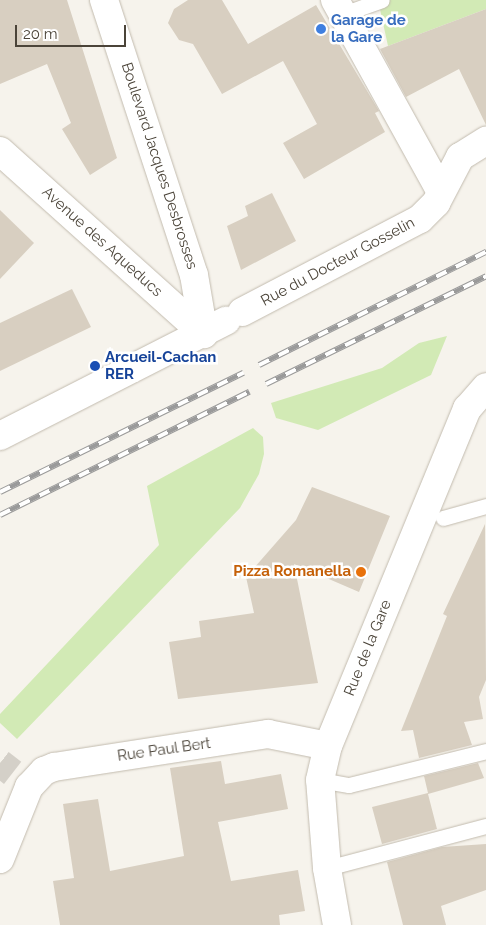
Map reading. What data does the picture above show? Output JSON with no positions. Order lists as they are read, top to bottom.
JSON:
{
  "streets": {
    "street": [
      "Boulevard Jacques Desbrosses",
      "Avenue des Aqueducs",
      "Rue du Docteur Gosselin",
      "Rue de la Gare",
      "Rue Paul Bert"
    ]
  },
  "crossings": [
    ["Boulevard Jacques Desbrosses", "Avenue des Aqueducs"],
    ["Boulevard Jacques Desbrosses", "Rue du Docteur Gosselin"],
    ["Avenue des Aqueducs", "Rue du Docteur Gosselin"],
    ["Rue de la Gare", "Rue Paul Bert"]
  ],
  "places": ["Garage de la Gare", "Arcueil-Cachan RER", "Pizza Romanella"],
  "scale_bar": "20 m"
}
